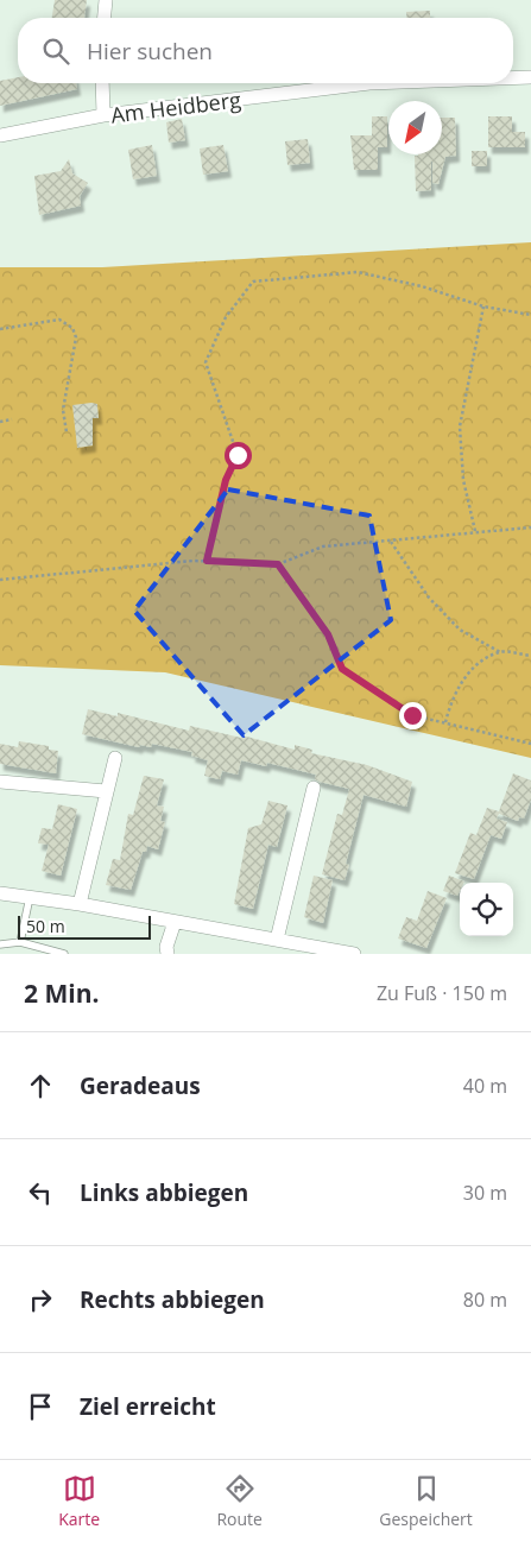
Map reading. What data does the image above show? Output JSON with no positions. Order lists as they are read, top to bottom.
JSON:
{
  "streets": {
    "street": ["Am Heidberg"]
  },
  "scale_bar": "50 m",
  "north": "bottom left",
  "page": {
    "search": "Hier suchen",
    "scale": "50 m",
    "heading": ["2 Min.", "Zu Fuß · 150 m"],
    "list": [
      ["Geradeaus", "40 m"],
      ["Links abbiegen", "30 m"],
      ["Rechts abbiegen", "80 m"],
      "Ziel erreicht"
    ],
    "nav": ["Karte", "Route", "Gespeichert"]
  }
}
